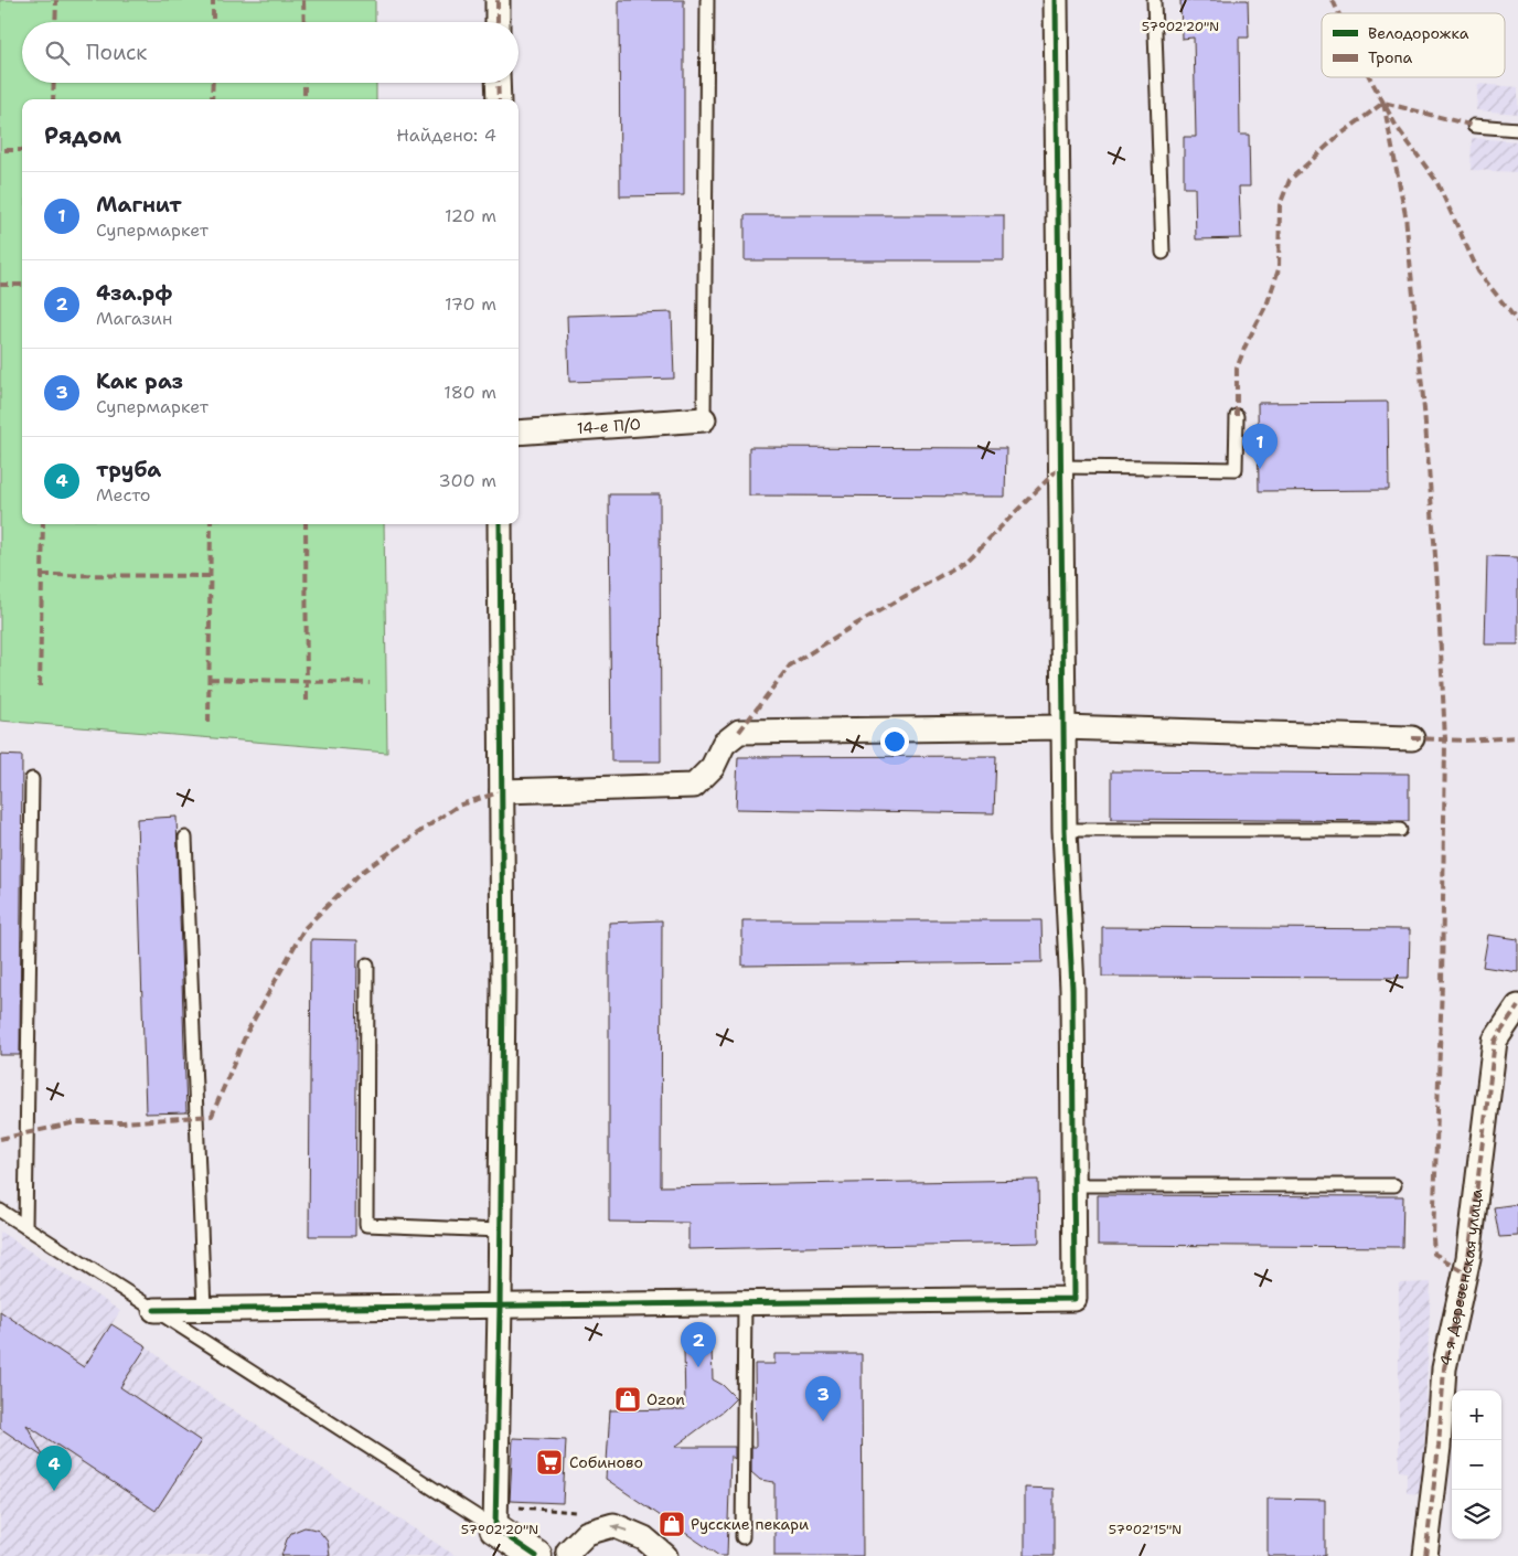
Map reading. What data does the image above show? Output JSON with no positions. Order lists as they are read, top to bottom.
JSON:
{
  "streets": {
    "street": ["14-е П/О", "4-я Деревенская улица"]
  },
  "places": {
    "shop": ["Ozon", "Русские пекари"],
    "supermarket": ["Собиново"]
  },
  "legend": ["Велодорожка", "Тропа"],
  "page": {
    "search": "Поиск",
    "heading": ["Рядом", "Найдено: 4"],
    "list": [
      {
        "mark": "1",
        "name": "Магнит",
        "note": "Супермаркет",
        "value": "120 m"
      },
      {
        "mark": "2",
        "name": "4за.рф",
        "note": "Магазин",
        "value": "170 m"
      },
      {
        "mark": "3",
        "name": "Как раз",
        "note": "Супермаркет",
        "value": "180 m"
      },
      {
        "mark": "4",
        "name": "труба",
        "note": "Место",
        "value": "300 m"
      }
    ],
    "pins": [
      "1",
      "2",
      "3",
      "4"
    ],
    "map_buttons": ["+", "−"]
  },
  "coordinates": ["57°02'20\"N", "57°02'15\"N"]
}
